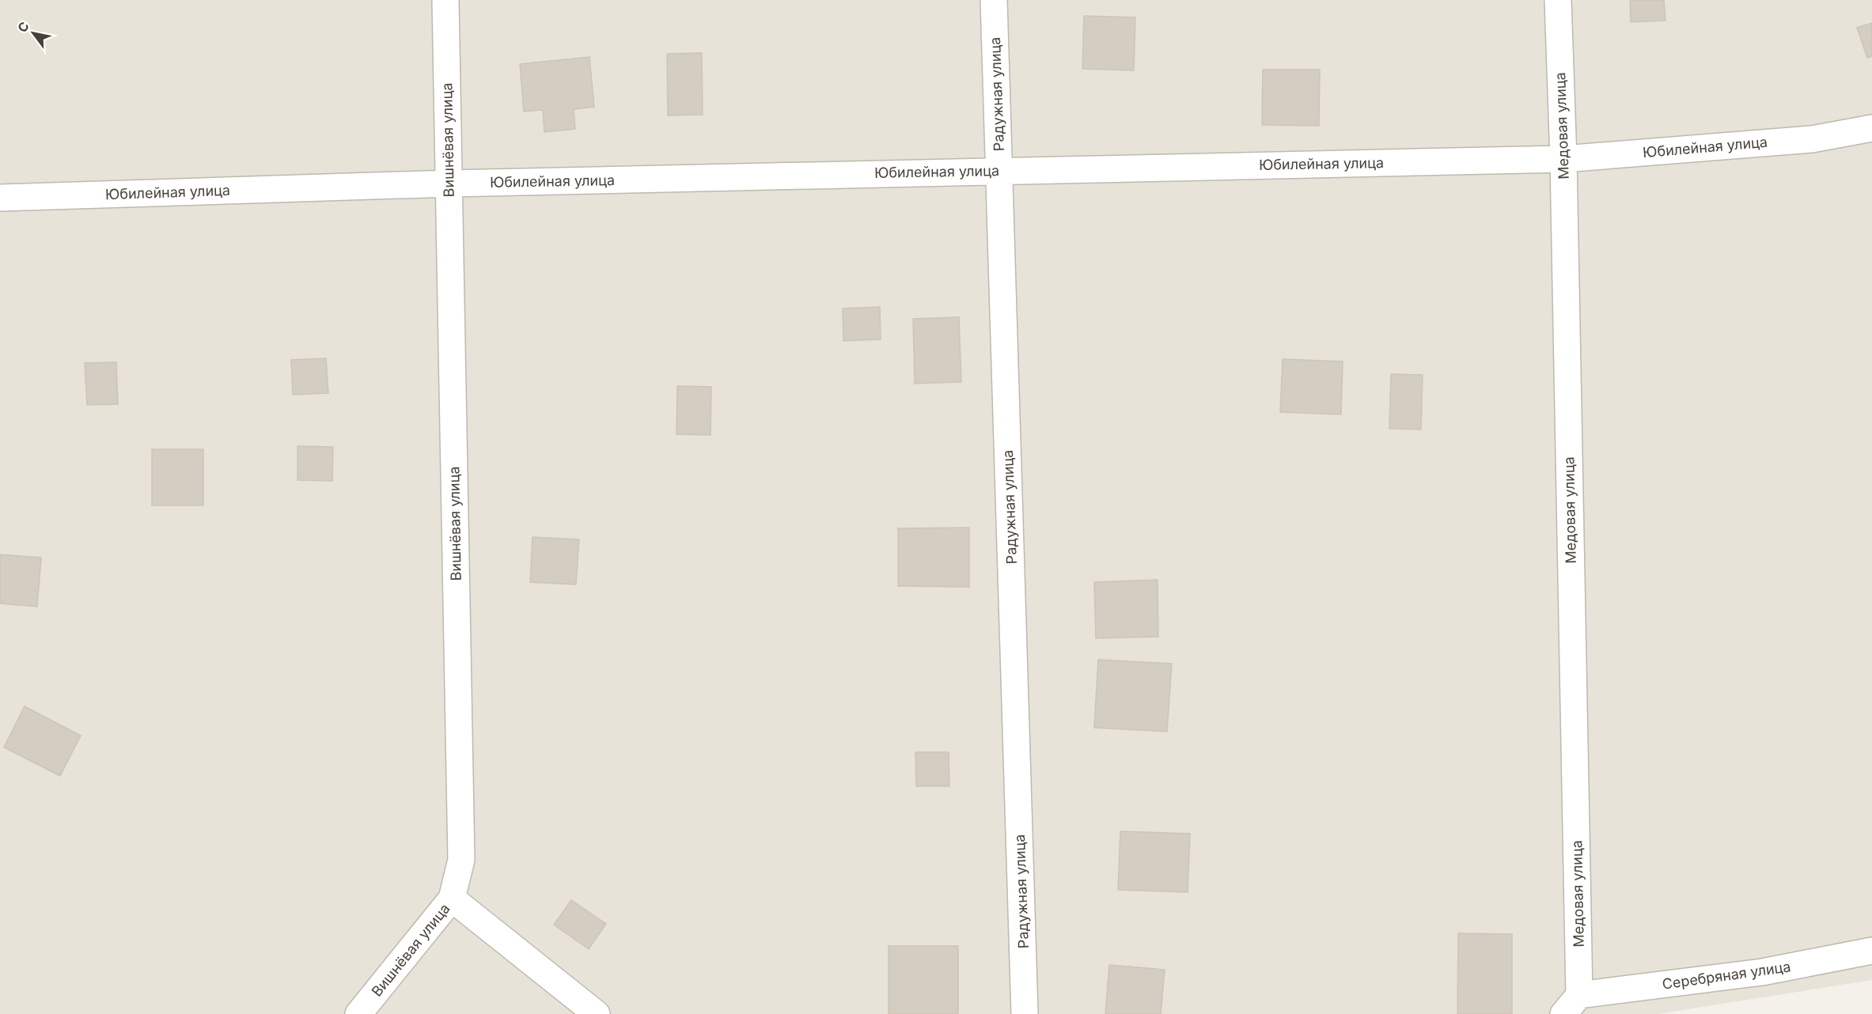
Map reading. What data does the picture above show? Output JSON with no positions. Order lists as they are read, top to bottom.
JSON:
{
  "streets": {
    "street": [
      "Радужная улица",
      "Медовая улица",
      "Вишнёвая улица",
      "Юбилейная улица",
      "Серебряная улица"
    ]
  },
  "crossings": [
    ["Радужная улица", "Юбилейная улица"],
    ["Медовая улица", "Юбилейная улица"],
    ["Медовая улица", "Серебряная улица"],
    ["Вишнёвая улица", "Юбилейная улица"]
  ],
  "north": "top left"
}
